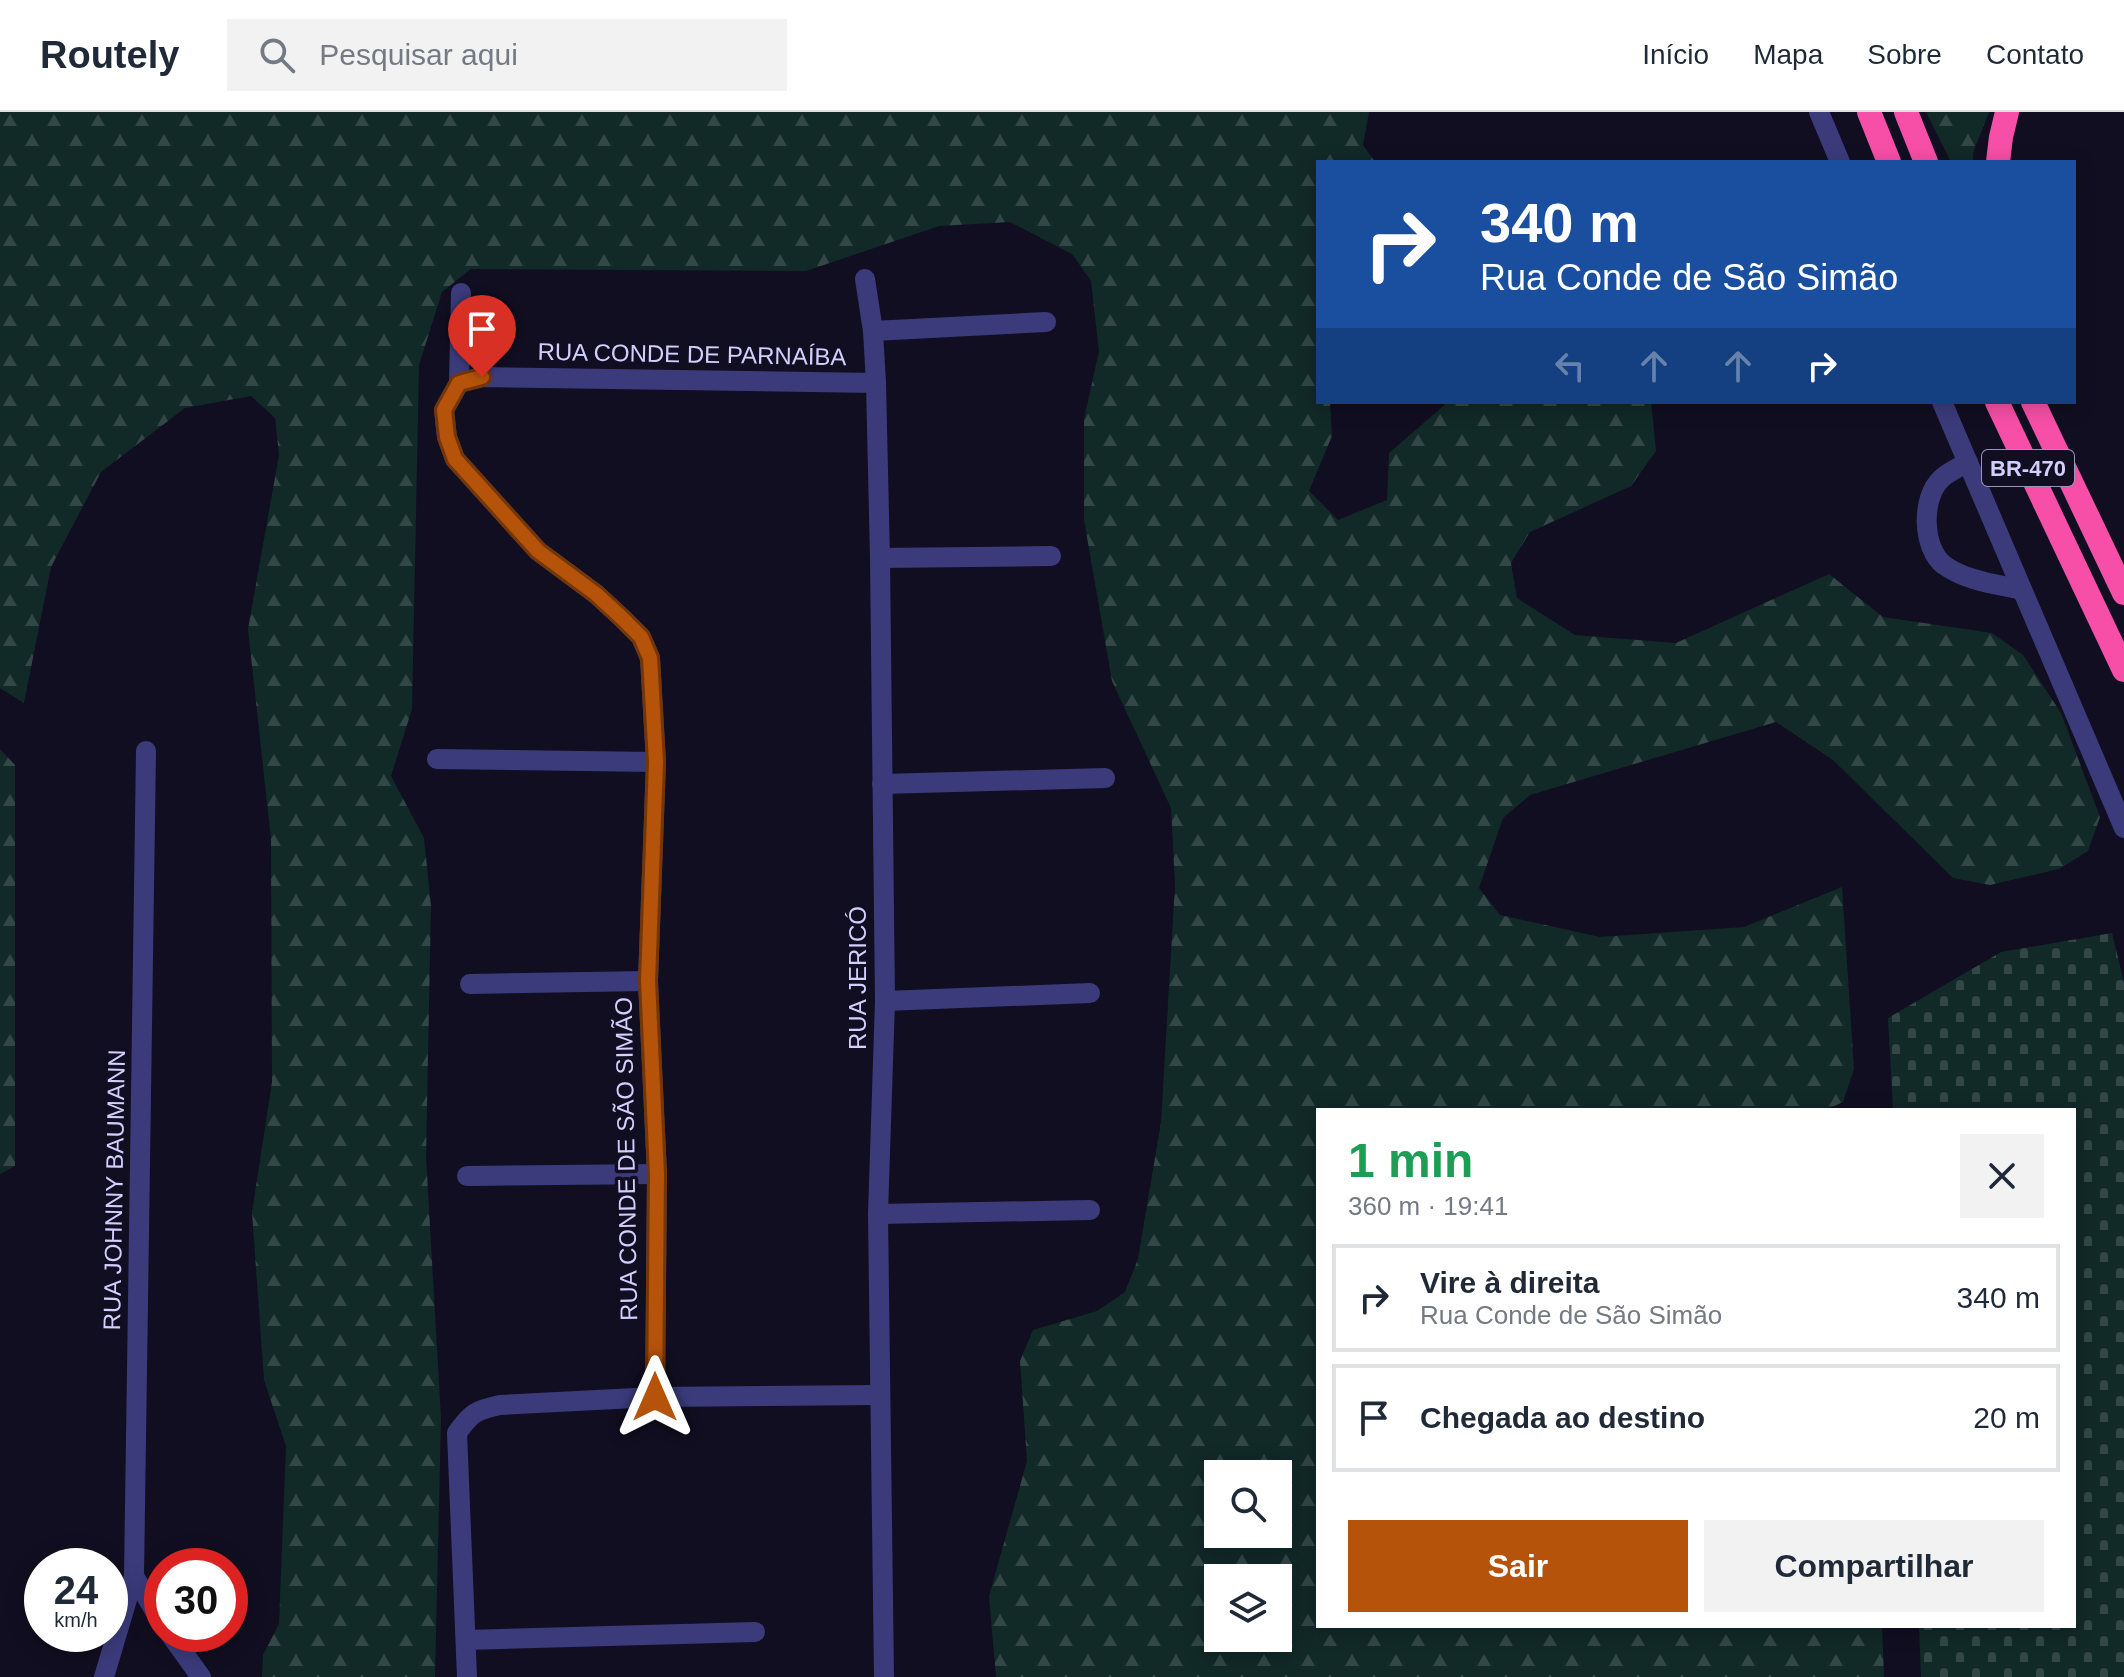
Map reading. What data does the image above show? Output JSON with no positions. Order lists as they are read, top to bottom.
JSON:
{
  "streets": {
    "highway": ["BR-470"],
    "street": [
      "RUA CONDE DE PARNAÍBA",
      "RUA JERICÓ",
      "RUA CONDE DE SÃO SIMÃO",
      "RUA JOHNNY BAUMANN"
    ]
  },
  "crossings": [
    ["RUA CONDE DE PARNAÍBA", "RUA JERICÓ"],
    ["RUA CONDE DE PARNAÍBA", "RUA CONDE DE SÃO SIMÃO"]
  ],
  "page": {
    "header": "Routely",
    "search": "Pesquisar aqui",
    "nav": [
      "Início",
      "Mapa",
      "Sobre",
      "Contato"
    ],
    "turn": ["340 m", "Rua Conde de São Simão"],
    "heading": ["1 min", "360 m · 19:41"],
    "list": [
      {
        "name": "Vire à direita",
        "note": "Rua Conde de São Simão",
        "value": "340 m"
      },
      {
        "name": "Chegada ao destino",
        "value": "20 m"
      }
    ],
    "buttons": ["Sair", "Compartilhar"],
    "speed": "24 km/h",
    "limit": "30"
  }
}
